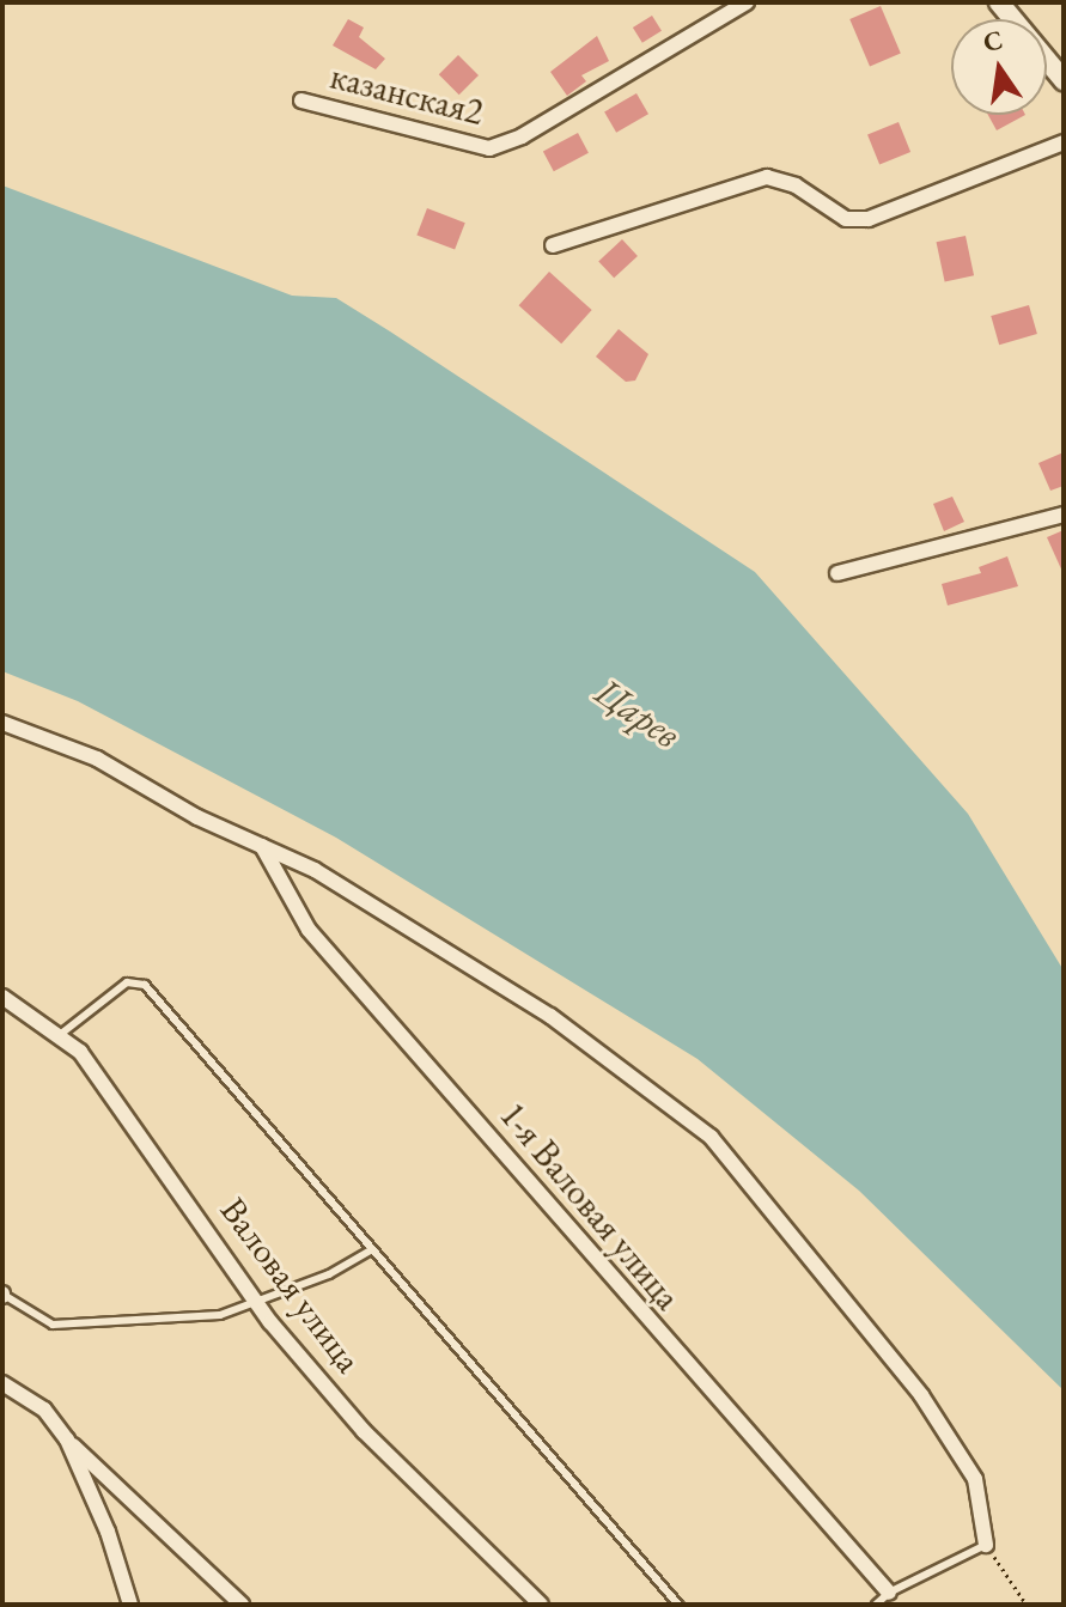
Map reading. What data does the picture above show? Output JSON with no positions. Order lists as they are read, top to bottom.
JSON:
{
  "streets": {
    "street": ["казанская2", "1-я Валовая улица", "Валовая улица"]
  },
  "water": ["Царев"],
  "north": "top"
}
